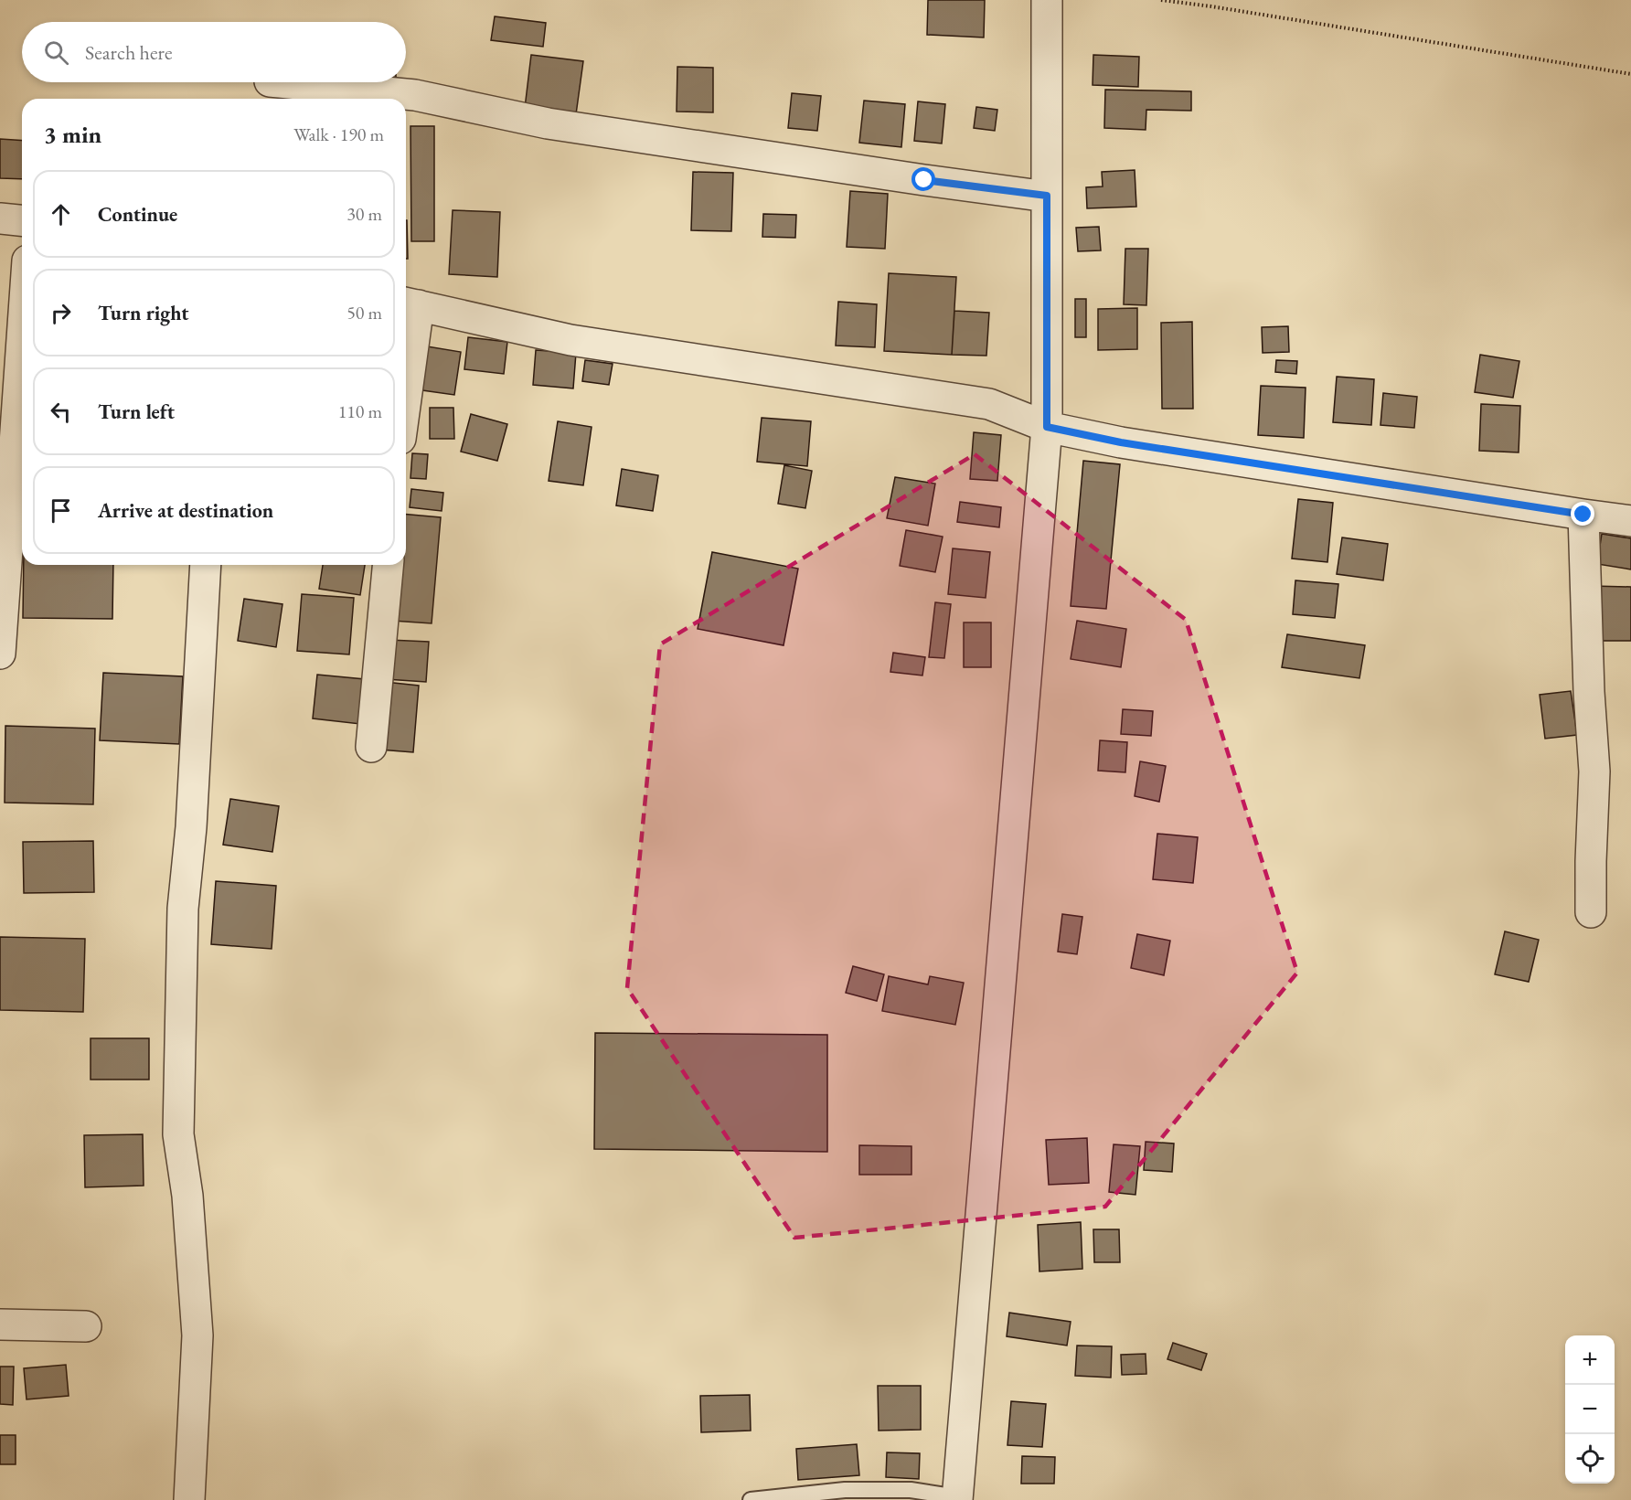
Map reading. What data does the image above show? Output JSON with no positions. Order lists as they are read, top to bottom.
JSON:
{
  "page": {
    "search": "Search here",
    "heading": ["3 min", "Walk · 190 m"],
    "list": [
      ["Continue", "30 m"],
      ["Turn right", "50 m"],
      ["Turn left", "110 m"],
      "Arrive at destination"
    ],
    "map_buttons": ["+", "−"]
  }
}
